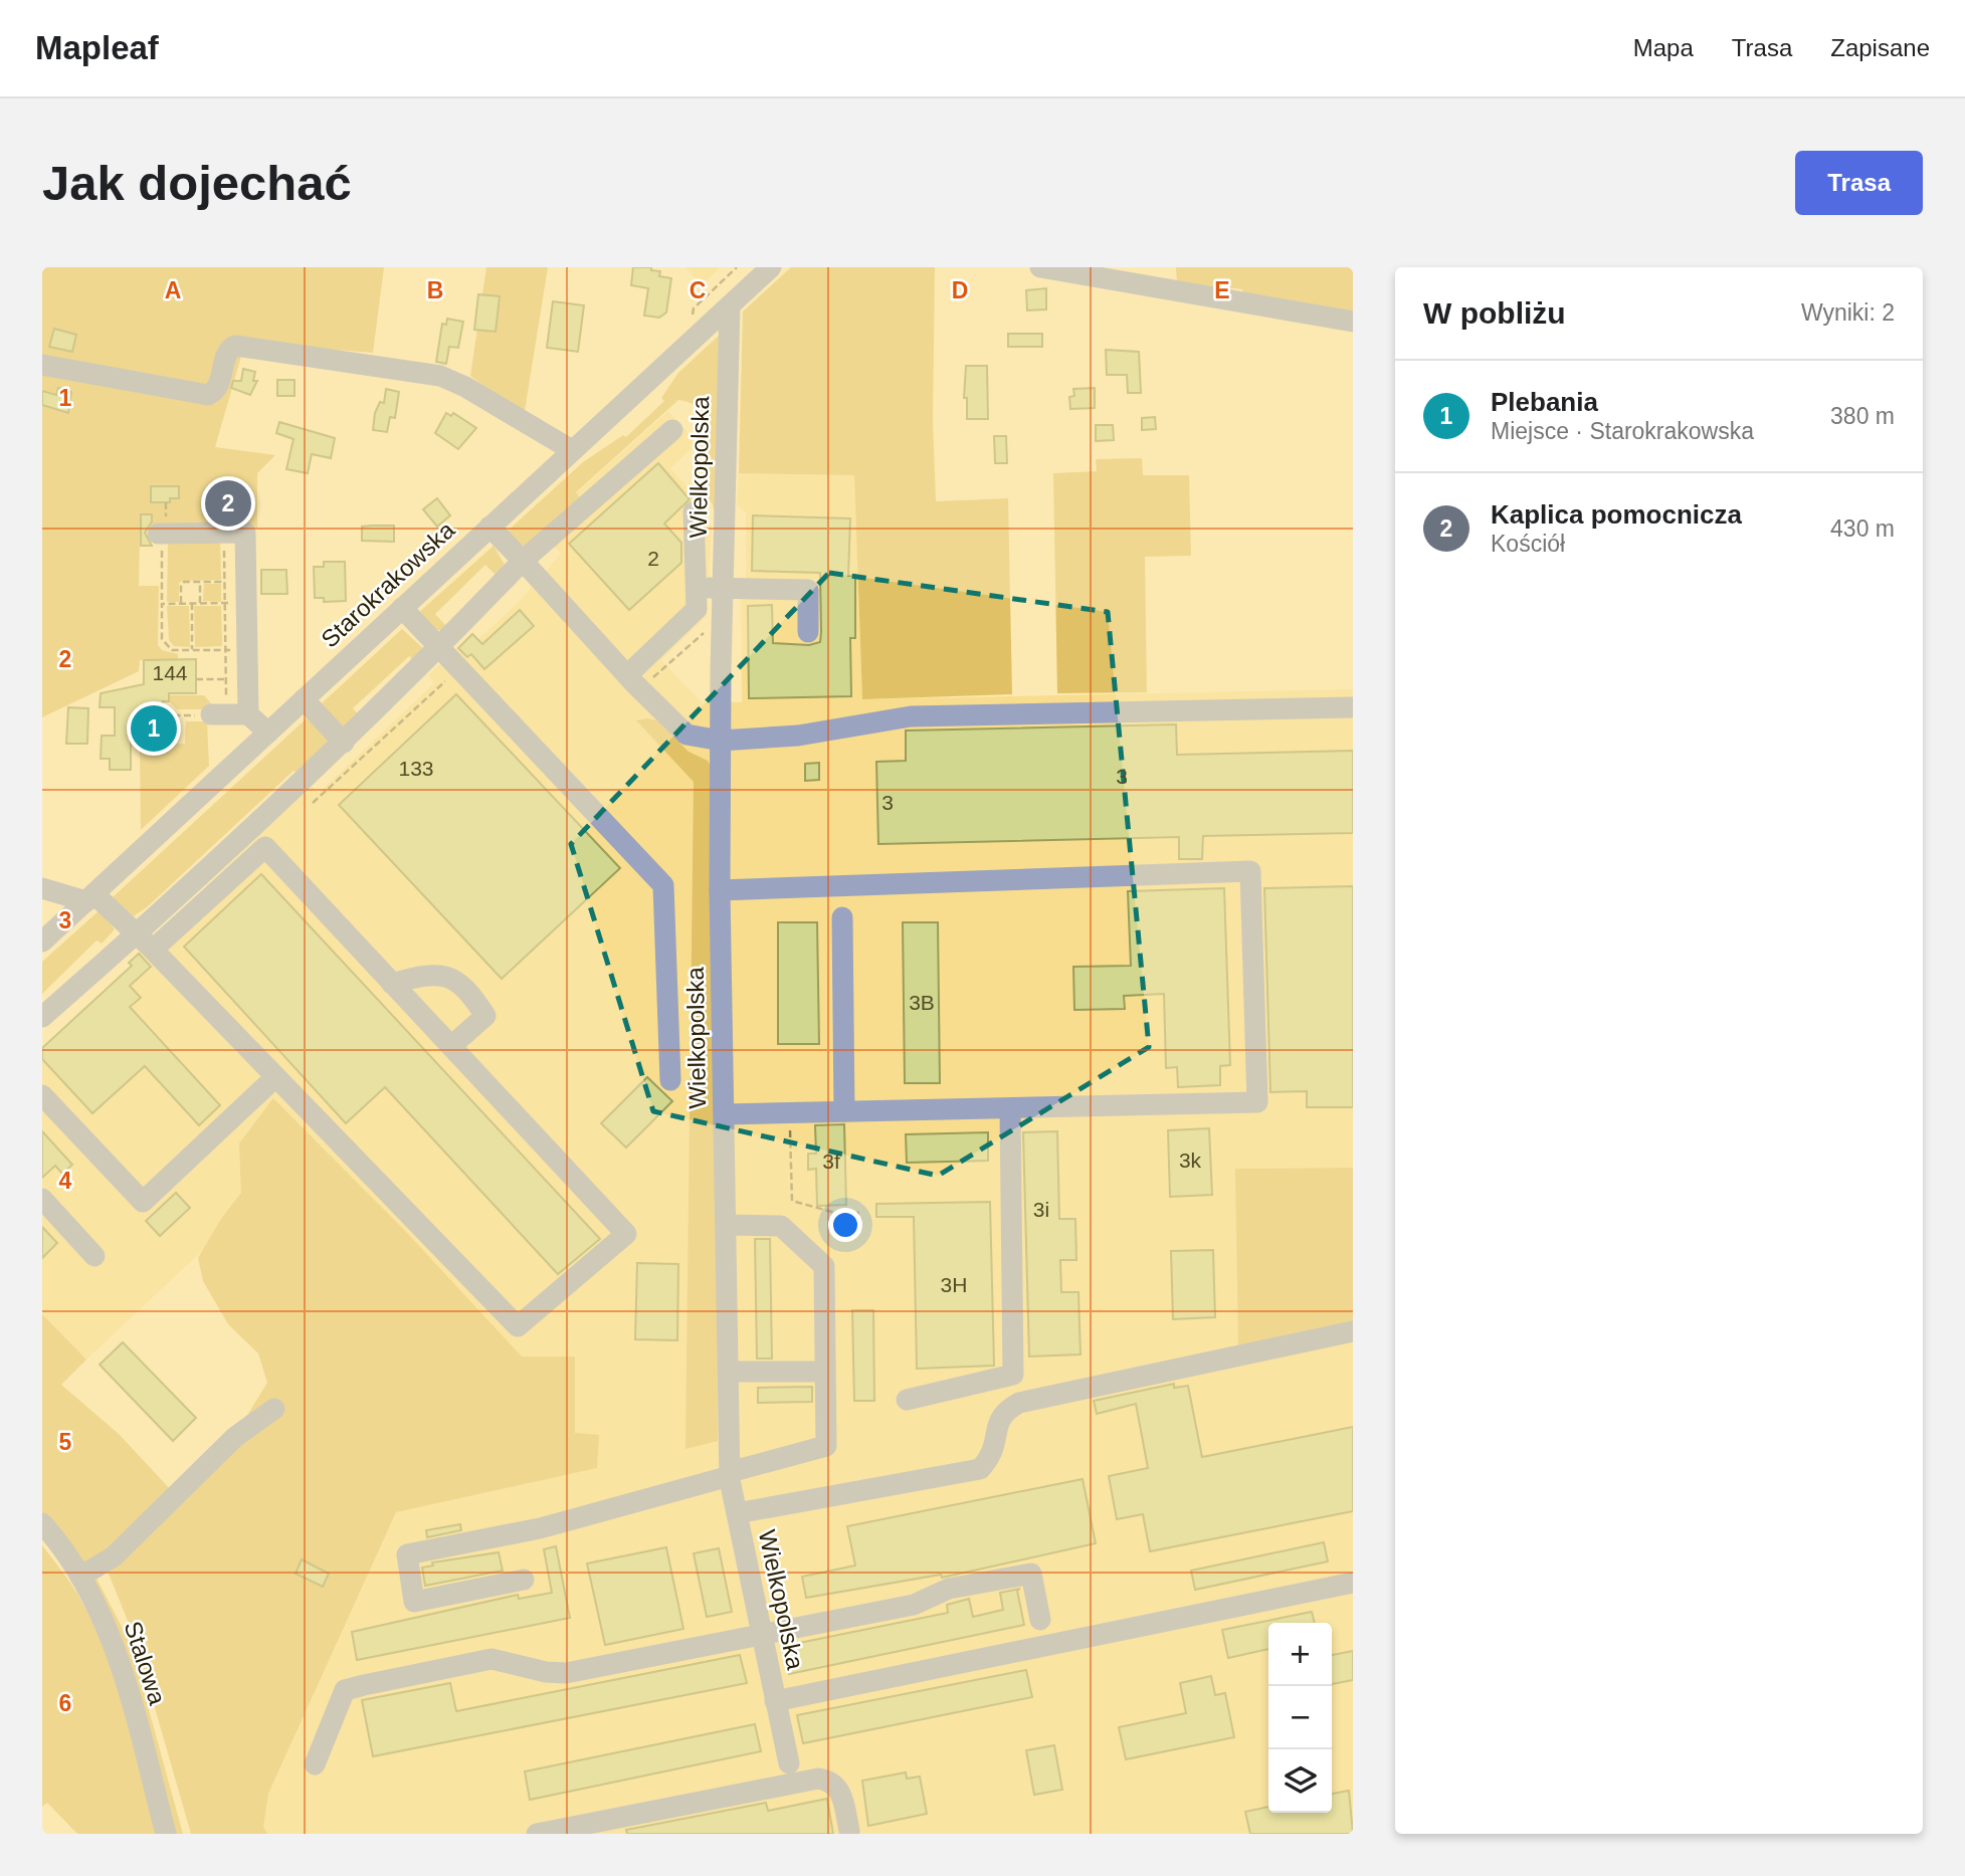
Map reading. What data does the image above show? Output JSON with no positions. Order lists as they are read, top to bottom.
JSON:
{
  "streets": {
    "street": ["Wielkopolska", "Starokrakowska", "Stalowa"]
  },
  "crossings": [
    ["Wielkopolska", "Starokrakowska"]
  ],
  "house_numbers": [
    "2",
    "144",
    "133",
    "3",
    "3",
    "3B",
    "3k",
    "3f",
    "3i",
    "3H"
  ],
  "page": {
    "header": "Mapleaf",
    "nav": ["Mapa", "Trasa", "Zapisane"],
    "buttons": "Trasa",
    "title": "Jak dojechać",
    "heading": ["W pobliżu", "Wyniki: 2"],
    "list": [
      {
        "mark": "1",
        "name": "Plebania",
        "note": "Miejsce · Starokrakowska",
        "value": "380 m"
      },
      {
        "mark": "2",
        "name": "Kaplica pomocnicza",
        "note": "Kościół",
        "value": "430 m"
      }
    ],
    "pins": ["2", "1"],
    "map_buttons": ["+", "−"]
  },
  "grid": {
    "columns": [
      "A",
      "B",
      "C",
      "D",
      "E"
    ],
    "rows": [
      "1",
      "2",
      "3",
      "4",
      "5",
      "6"
    ]
  }
}
